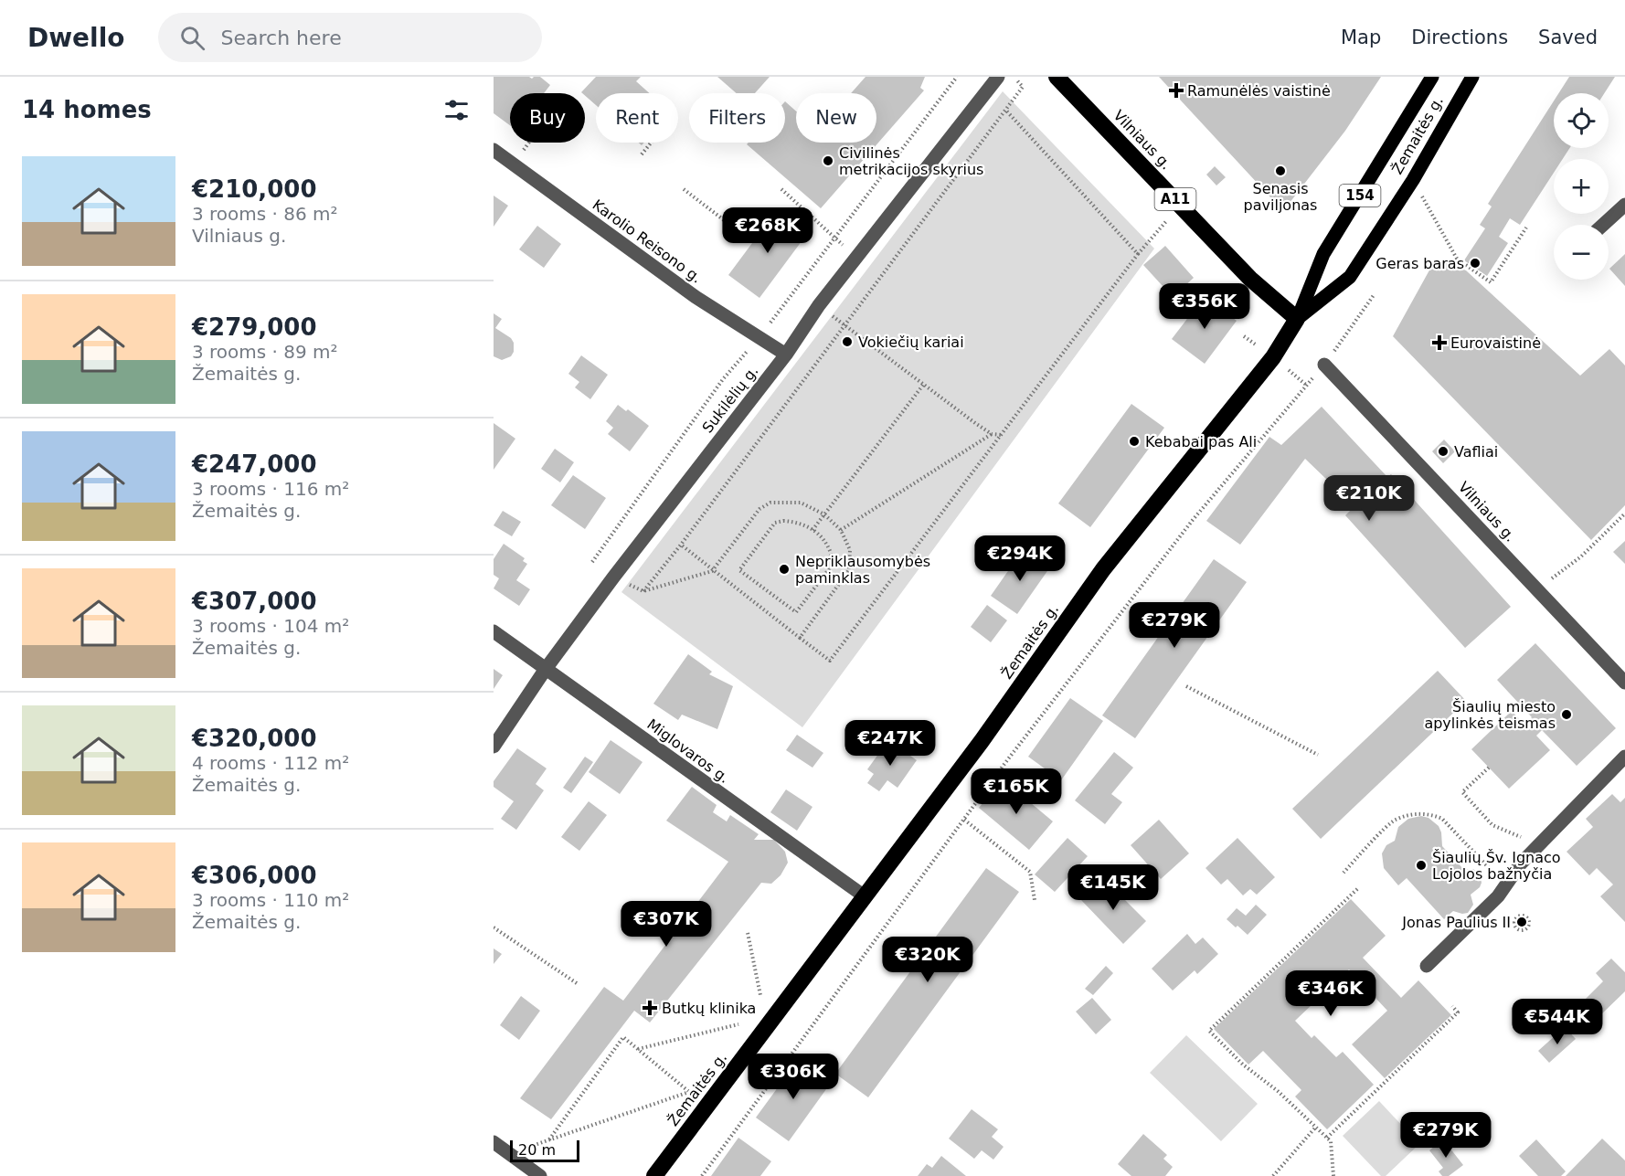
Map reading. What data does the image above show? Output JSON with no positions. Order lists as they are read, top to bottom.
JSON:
{
  "streets": {
    "highway": ["Žemaitės g.", "Vilniaus g.", "A11"],
    "main road": ["154"],
    "street": ["Karolio Reisono g.", "Sukilėlių g.", "Miglovaros g."]
  },
  "crossings": [
    ["Žemaitės g.", "Vilniaus g."],
    ["Žemaitės g.", "154"],
    ["Žemaitės g.", "Miglovaros g."],
    ["Vilniaus g.", "154"],
    ["Karolio Reisono g.", "Sukilėlių g."],
    ["Sukilėlių g.", "Miglovaros g."]
  ],
  "places": {
    "health": ["Ramunėlės vaistinė", "Eurovaistinė", "Butkų klinika"],
    "other": [
      "Civilinės metrikacijos skyrius",
      "Senasis paviljonas",
      "Geras baras",
      "Vokiečių kariai",
      "Kebabai pas Ali",
      "Vafliai",
      "Nepriklausomybės paminklas",
      "Šiaulių miesto apylinkės teismas",
      "Šiaulių Šv. Ignaco Lojolos bažnyčia",
      "Jonas Paulius II"
    ]
  },
  "scale_bar": "20 m",
  "page": {
    "header": "Dwello",
    "search": "Search here",
    "nav": ["Map", "Directions", "Saved"],
    "heading": "14 homes",
    "map_buttons": ["+", "−"],
    "chip": [
      "Buy",
      "Rent",
      "Filters",
      "New"
    ],
    "list": [
      {
        "name": "€210,000",
        "note": "3 rooms · 86 m² · Vilniaus g."
      },
      {
        "name": "€279,000",
        "note": "3 rooms · 89 m² · Žemaitės g."
      },
      {
        "name": "€247,000",
        "note": "3 rooms · 116 m² · Žemaitės g."
      },
      {
        "name": "€307,000",
        "note": "3 rooms · 104 m² · Žemaitės g."
      },
      {
        "name": "€320,000",
        "note": "4 rooms · 112 m² · Žemaitės g."
      },
      {
        "name": "€306,000",
        "note": "3 rooms · 110 m² · Žemaitės g."
      }
    ],
    "price": [
      "€268K",
      "€356K",
      "€210K",
      "€294K",
      "€279K",
      "€247K",
      "€165K",
      "€145K",
      "€307K",
      "€320K",
      "€346K",
      "€544K",
      "€306K",
      "€279K"
    ],
    "scale": "20 m"
  }
}
